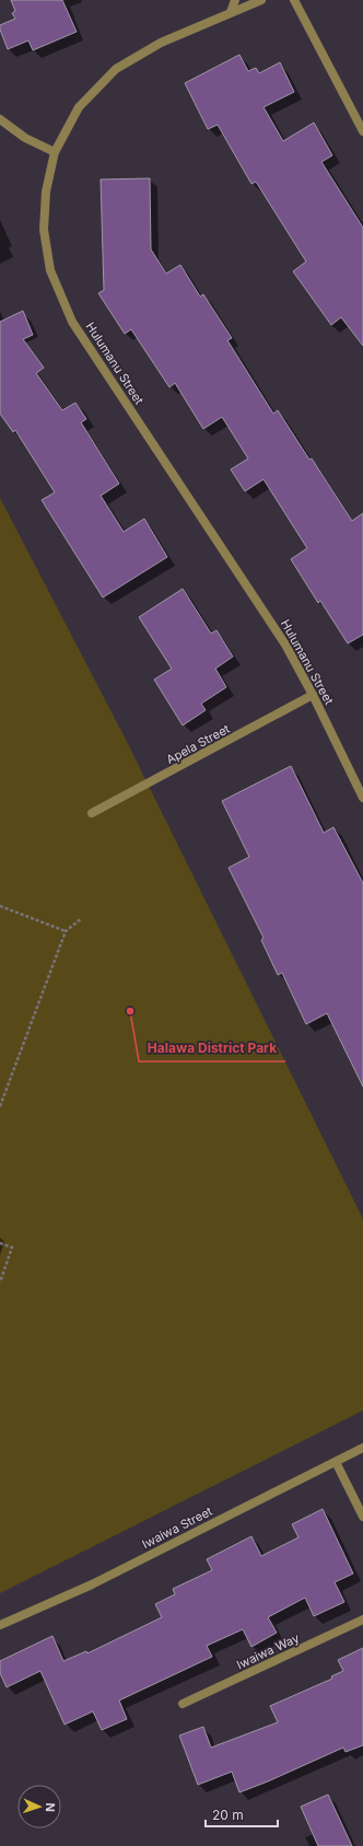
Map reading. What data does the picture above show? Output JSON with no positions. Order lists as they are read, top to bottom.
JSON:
{
  "streets": {
    "street": [
      "Hulumanu Street",
      "Apela Street",
      "Iwaiwa Street",
      "Iwaiwa Way"
    ]
  },
  "crossings": [
    ["Hulumanu Street", "Apela Street"]
  ],
  "places": ["Halawa District Park"],
  "scale_bar": "20 m",
  "north": "right"
}
